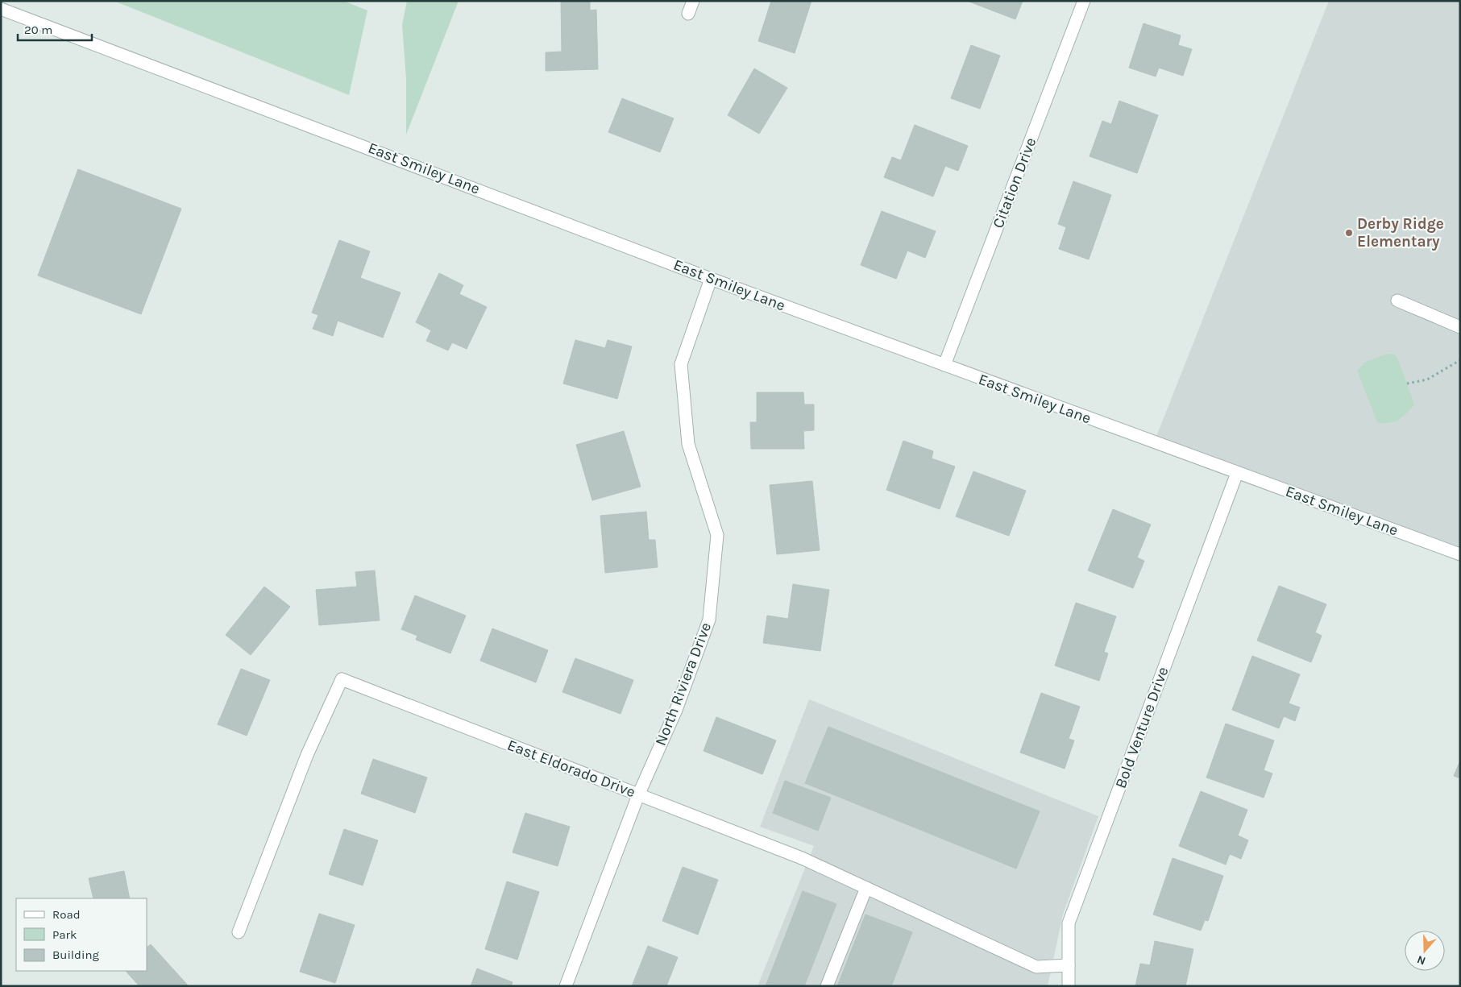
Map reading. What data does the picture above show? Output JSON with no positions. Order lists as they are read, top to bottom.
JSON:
{
  "streets": {
    "street": [
      "East Smiley Lane",
      "Citation Drive",
      "North Riviera Drive",
      "Bold Venture Drive",
      "East Eldorado Drive"
    ]
  },
  "crossings": [
    ["East Smiley Lane", "Citation Drive"],
    ["East Smiley Lane", "North Riviera Drive"],
    ["East Smiley Lane", "Bold Venture Drive"],
    ["North Riviera Drive", "East Eldorado Drive"],
    ["Bold Venture Drive", "East Eldorado Drive"]
  ],
  "places": ["Derby Ridge Elementary"],
  "legend": ["Road", "Park", "Building"],
  "scale_bar": "20 m",
  "north": "bottom"
}
